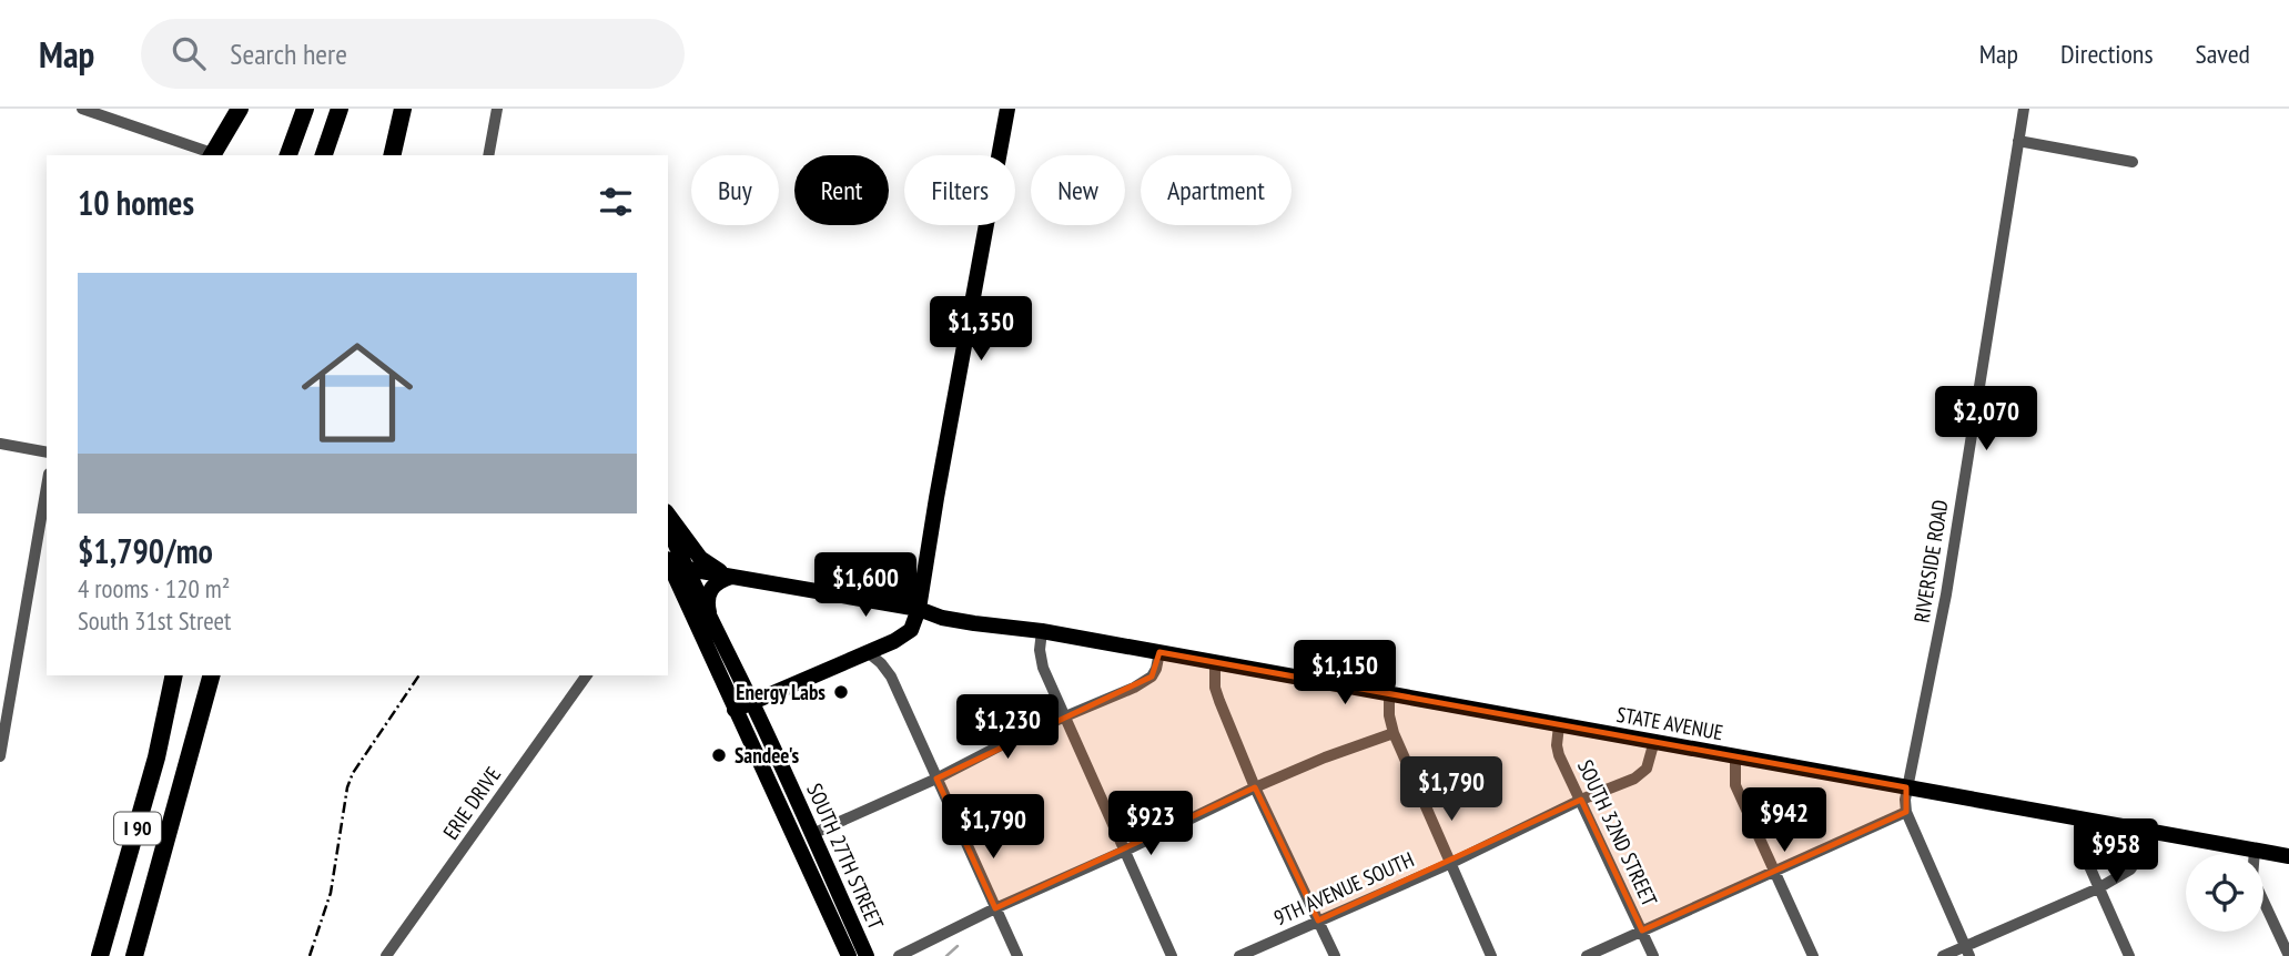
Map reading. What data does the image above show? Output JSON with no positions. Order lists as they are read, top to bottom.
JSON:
{
  "streets": {
    "highway": ["I 90"],
    "main road": ["STATE AVENUE", "SOUTH 27TH STREET"],
    "street": [
      "RIVERSIDE ROAD",
      "ERIE DRIVE",
      "SOUTH 32ND STREET",
      "9TH AVENUE SOUTH"
    ]
  },
  "crossings": [
    ["RIVERSIDE ROAD", "STATE AVENUE"],
    ["STATE AVENUE", "SOUTH 32ND STREET"],
    ["STATE AVENUE", "SOUTH 27TH STREET"],
    ["STATE AVENUE", "9TH AVENUE SOUTH"],
    ["SOUTH 32ND STREET", "9TH AVENUE SOUTH"]
  ],
  "places": ["Energy Labs", "Sandee's"],
  "page": {
    "header": "Map",
    "search": "Search here",
    "nav": ["Map", "Directions", "Saved"],
    "chip": [
      "Buy",
      "Rent",
      "Filters",
      "New",
      "Apartment"
    ],
    "heading": "10 homes",
    "list": [
      {
        "name": "$1,790/mo",
        "note": "4 rooms · 120 m² · South 31st Street"
      }
    ],
    "price": [
      "$1,350",
      "$2,070",
      "$1,600",
      "$1,150",
      "$1,230",
      "$1,790",
      "$942",
      "$923",
      "$1,790",
      "$958"
    ]
  }
}
